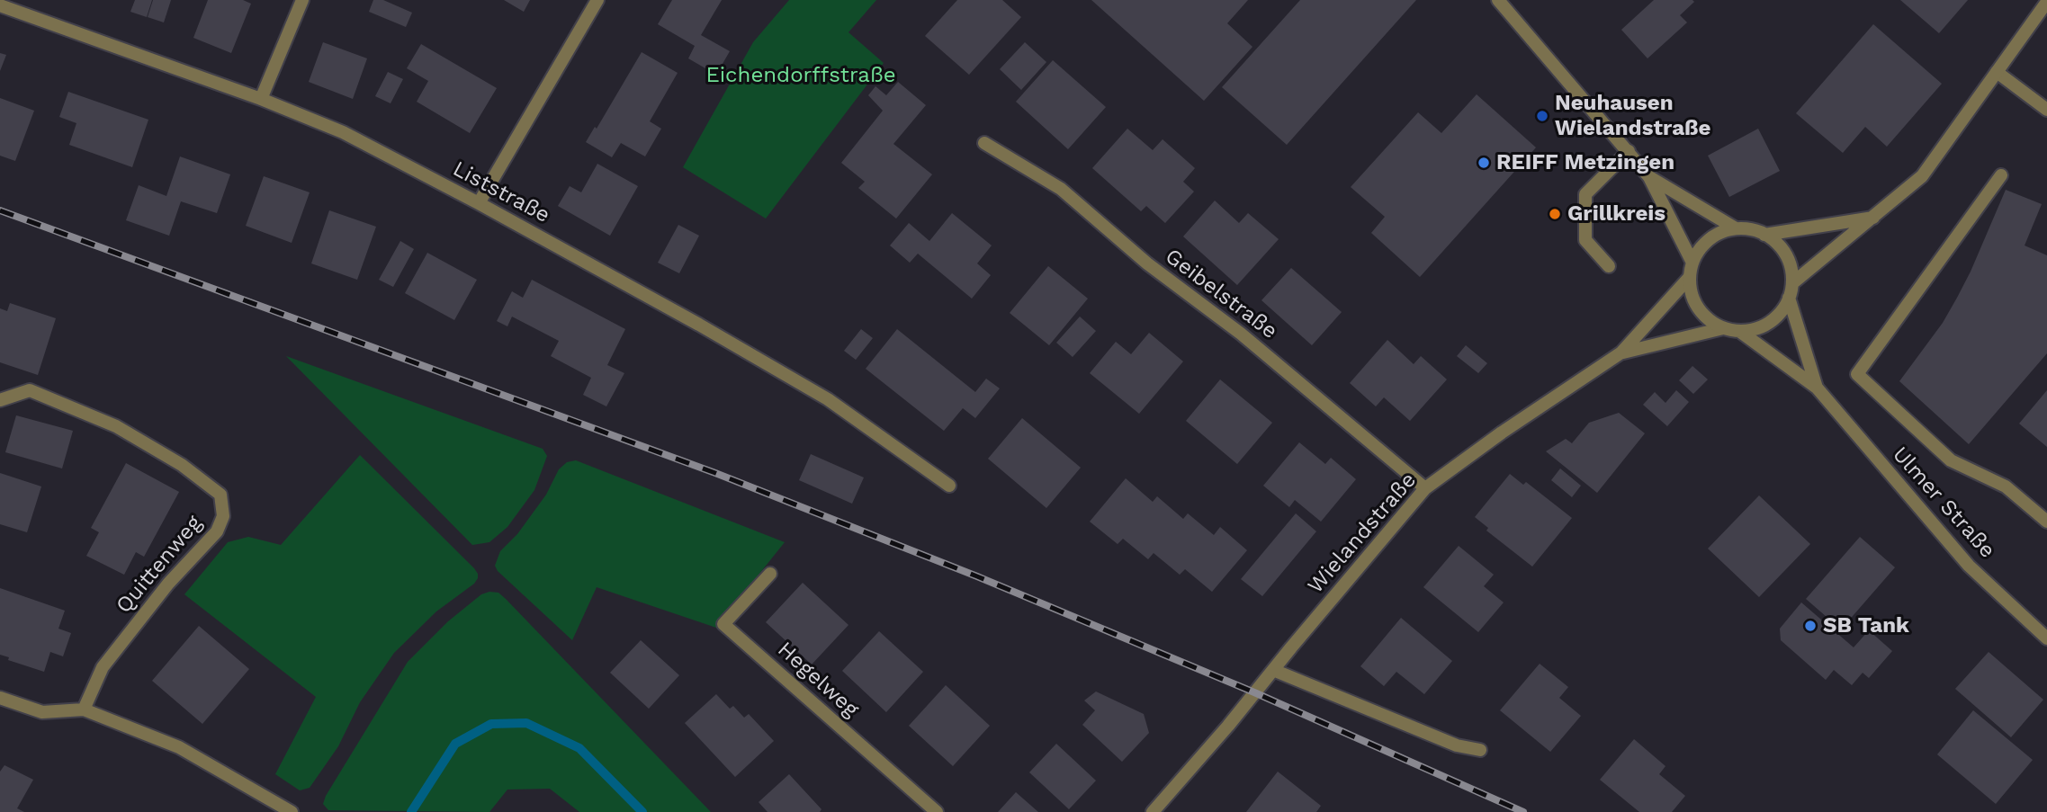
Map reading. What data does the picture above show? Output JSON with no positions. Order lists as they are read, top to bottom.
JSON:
{
  "streets": {
    "street": [
      "Liststraße",
      "Geibelstraße",
      "Ulmer Straße",
      "Wielandstraße",
      "Quittenweg",
      "Hegelweg"
    ]
  },
  "crossings": [
    ["Geibelstraße", "Wielandstraße"],
    ["Ulmer Straße", "Wielandstraße"]
  ],
  "parks": ["Eichendorffstraße"],
  "places": [
    "Neuhausen Wielandstraße",
    "REIFF Metzingen",
    "Grillkreis",
    "SB Tank"
  ]
}
